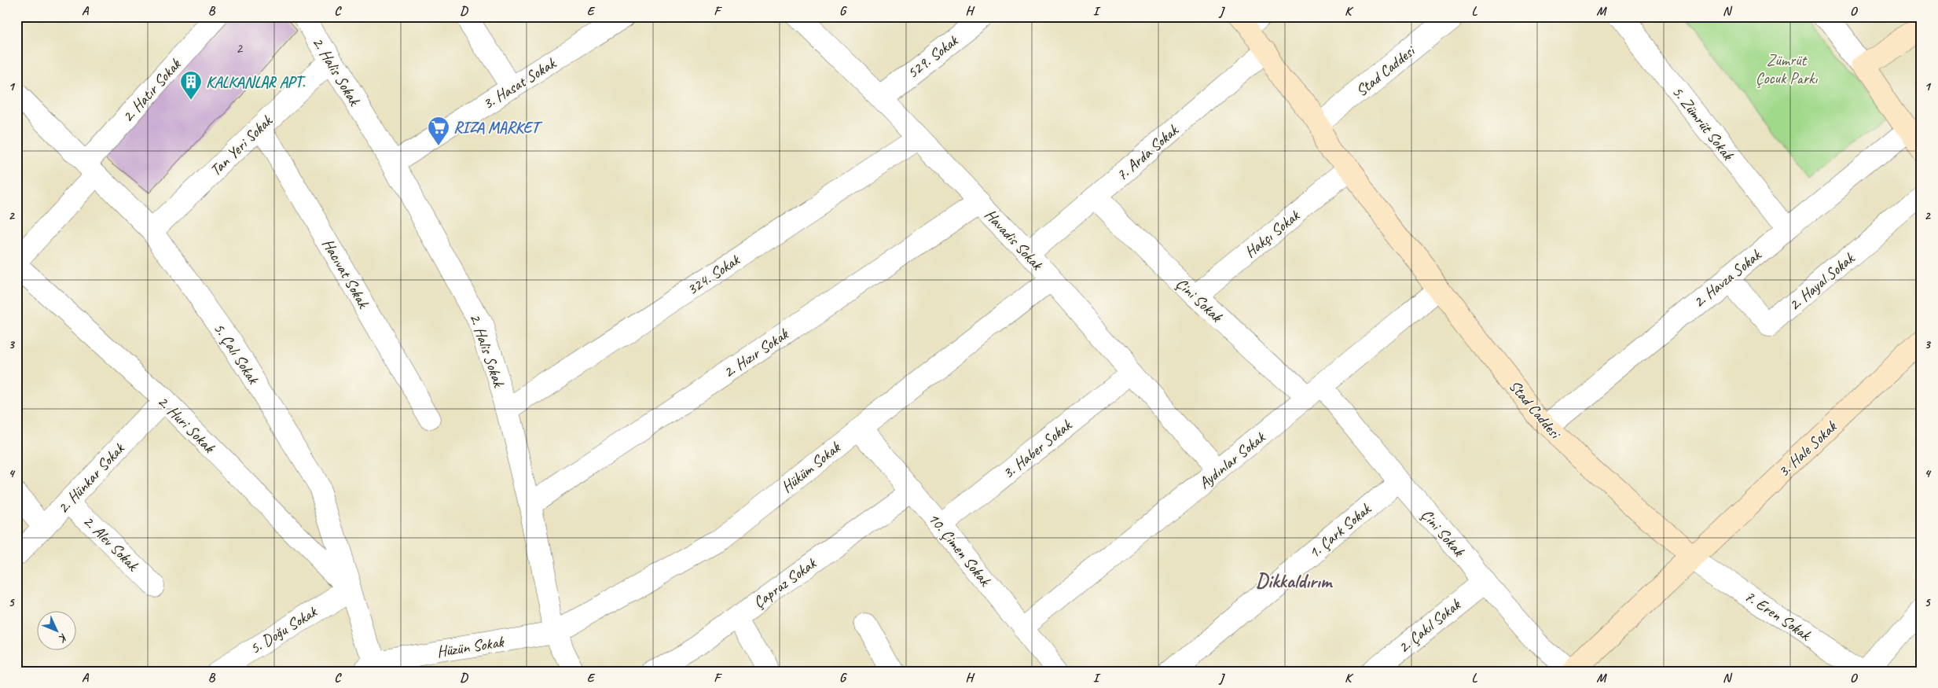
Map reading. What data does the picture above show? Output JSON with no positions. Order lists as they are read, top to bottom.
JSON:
{
  "streets": {
    "street": [
      "529. Sokak",
      "2. Halis Sokak",
      "Stad Caddesi",
      "3. Hasat Sokak",
      "2. Hatır Sokak",
      "5. Zümrüt Sokak",
      "Tan Yeri Sokak",
      "7. Arda Sokak",
      "Hakçı Sokak",
      "Havadis Sokak",
      "Hacıvat Sokak",
      "324. Sokak",
      "2. Havza Sokak",
      "2. Hayal Sokak",
      "Çini Sokak",
      "5. Çalı Sokak",
      "2. Hızır Sokak",
      "2. Huri Sokak",
      "3. Haber Sokak",
      "3. Hale Sokak",
      "Aydınlar Sokak",
      "Hüküm Sokak",
      "2. Hünkar Sokak",
      "1. Çark Sokak",
      "2. Alev Sokak",
      "10. Çimen Sokak",
      "Çapraz Sokak",
      "7. Eren Sokak",
      "2. Çakıl Sokak",
      "5. Doğu Sokak",
      "Hüzün Sokak"
    ]
  },
  "crossings": [
    ["529. Sokak", "Havadis Sokak"],
    ["2. Halis Sokak", "3. Hasat Sokak"],
    ["2. Halis Sokak", "Tan Yeri Sokak"],
    ["2. Halis Sokak", "324. Sokak"],
    ["2. Halis Sokak", "2. Hızır Sokak"],
    ["2. Halis Sokak", "Hüküm Sokak"],
    ["2. Halis Sokak", "Hüzün Sokak"],
    ["Stad Caddesi", "7. Arda Sokak"],
    ["Stad Caddesi", "Hakçı Sokak"],
    ["Stad Caddesi", "2. Havza Sokak"],
    ["Stad Caddesi", "3. Hale Sokak"],
    ["Stad Caddesi", "Aydınlar Sokak"],
    ["Stad Caddesi", "7. Eren Sokak"],
    ["2. Hatır Sokak", "5. Çalı Sokak"],
    ["5. Zümrüt Sokak", "2. Havza Sokak"],
    ["Tan Yeri Sokak", "Hacıvat Sokak"],
    ["Tan Yeri Sokak", "5. Çalı Sokak"],
    ["7. Arda Sokak", "Havadis Sokak"],
    ["7. Arda Sokak", "Çini Sokak"],
    ["Hakçı Sokak", "Çini Sokak"],
    ["Havadis Sokak", "324. Sokak"],
    ["Havadis Sokak", "2. Hızır Sokak"],
    ["Havadis Sokak", "3. Haber Sokak"],
    ["Havadis Sokak", "Aydınlar Sokak"],
    ["Havadis Sokak", "Hüküm Sokak"],
    ["2. Havza Sokak", "2. Hayal Sokak"],
    ["Çini Sokak", "Aydınlar Sokak"],
    ["Çini Sokak", "1. Çark Sokak"],
    ["Çini Sokak", "2. Çakıl Sokak"],
    ["5. Çalı Sokak", "2. Huri Sokak"],
    ["5. Çalı Sokak", "5. Doğu Sokak"],
    ["5. Çalı Sokak", "Hüzün Sokak"],
    ["2. Huri Sokak", "2. Hünkar Sokak"],
    ["2. Huri Sokak", "5. Doğu Sokak"],
    ["3. Haber Sokak", "10. Çimen Sokak"],
    ["3. Hale Sokak", "7. Eren Sokak"],
    ["Aydınlar Sokak", "10. Çimen Sokak"],
    ["Hüküm Sokak", "10. Çimen Sokak"],
    ["Hüküm Sokak", "Hüzün Sokak"],
    ["2. Hünkar Sokak", "2. Alev Sokak"],
    ["10. Çimen Sokak", "Çapraz Sokak"]
  ],
  "districts": ["Dikkaldırım"],
  "parks": ["Zümrüt Çocuk Parkı"],
  "places": {
    "building": ["KALKANLAR APT."],
    "supermarket": ["RIZA MARKET"]
  },
  "house_numbers": ["2"],
  "north": "bottom right",
  "grid": {
    "columns": [
      "A",
      "B",
      "C",
      "D",
      "E",
      "F",
      "G",
      "H",
      "I",
      "J",
      "K",
      "L",
      "M",
      "N",
      "O"
    ],
    "rows": [
      "1",
      "2",
      "3",
      "4",
      "5"
    ]
  }
}
